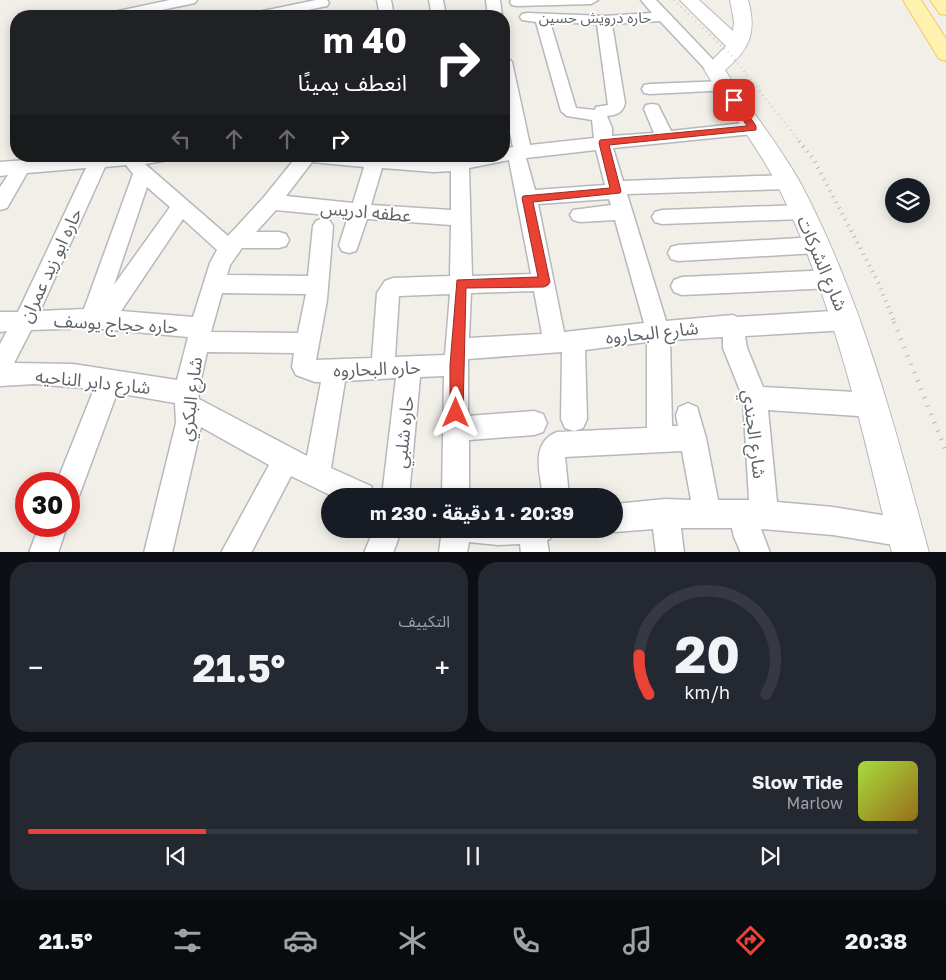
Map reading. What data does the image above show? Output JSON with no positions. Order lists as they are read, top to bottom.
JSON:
{
  "streets": {
    "main road": ["شارع الشركات"],
    "street": [
      "حاره درويش حسين",
      "عطفه ادريس",
      "حاره ابو زيد عمران",
      "حاره حجاج يوسف",
      "شارع البحاروه",
      "حاره البحاروه",
      "شارع داير الناحيه",
      "شارع البكري",
      "حاره شلبي",
      "شارع الجندي"
    ]
  },
  "crossings": [
    ["عطفه ادريس", "شارع البكري"],
    ["شارع الشركات", "شارع البحاروه"],
    ["حاره ابو زيد عمران", "حاره حجاج يوسف"],
    ["حاره حجاج يوسف", "حاره البحاروه"],
    ["حاره حجاج يوسف", "شارع البكري"],
    ["شارع البحاروه", "حاره البحاروه"],
    ["شارع البحاروه", "شارع الجندي"],
    ["حاره البحاروه", "حاره شلبي"],
    ["شارع داير الناحيه", "شارع البكري"]
  ],
  "page": {
    "turn": ["40 m", "انعطف يمينًا"],
    "limit": "30",
    "trip": "20:39 · 1 دقيقة · 230 m",
    "tile": "التكييف",
    "heat": ["−", "21.5°", "+"],
    "song": ["Slow Tide", "Marlow"],
    "tabs": ["20:38", "21.5°"],
    "gauge": ["20", "km/h"]
  }
}
